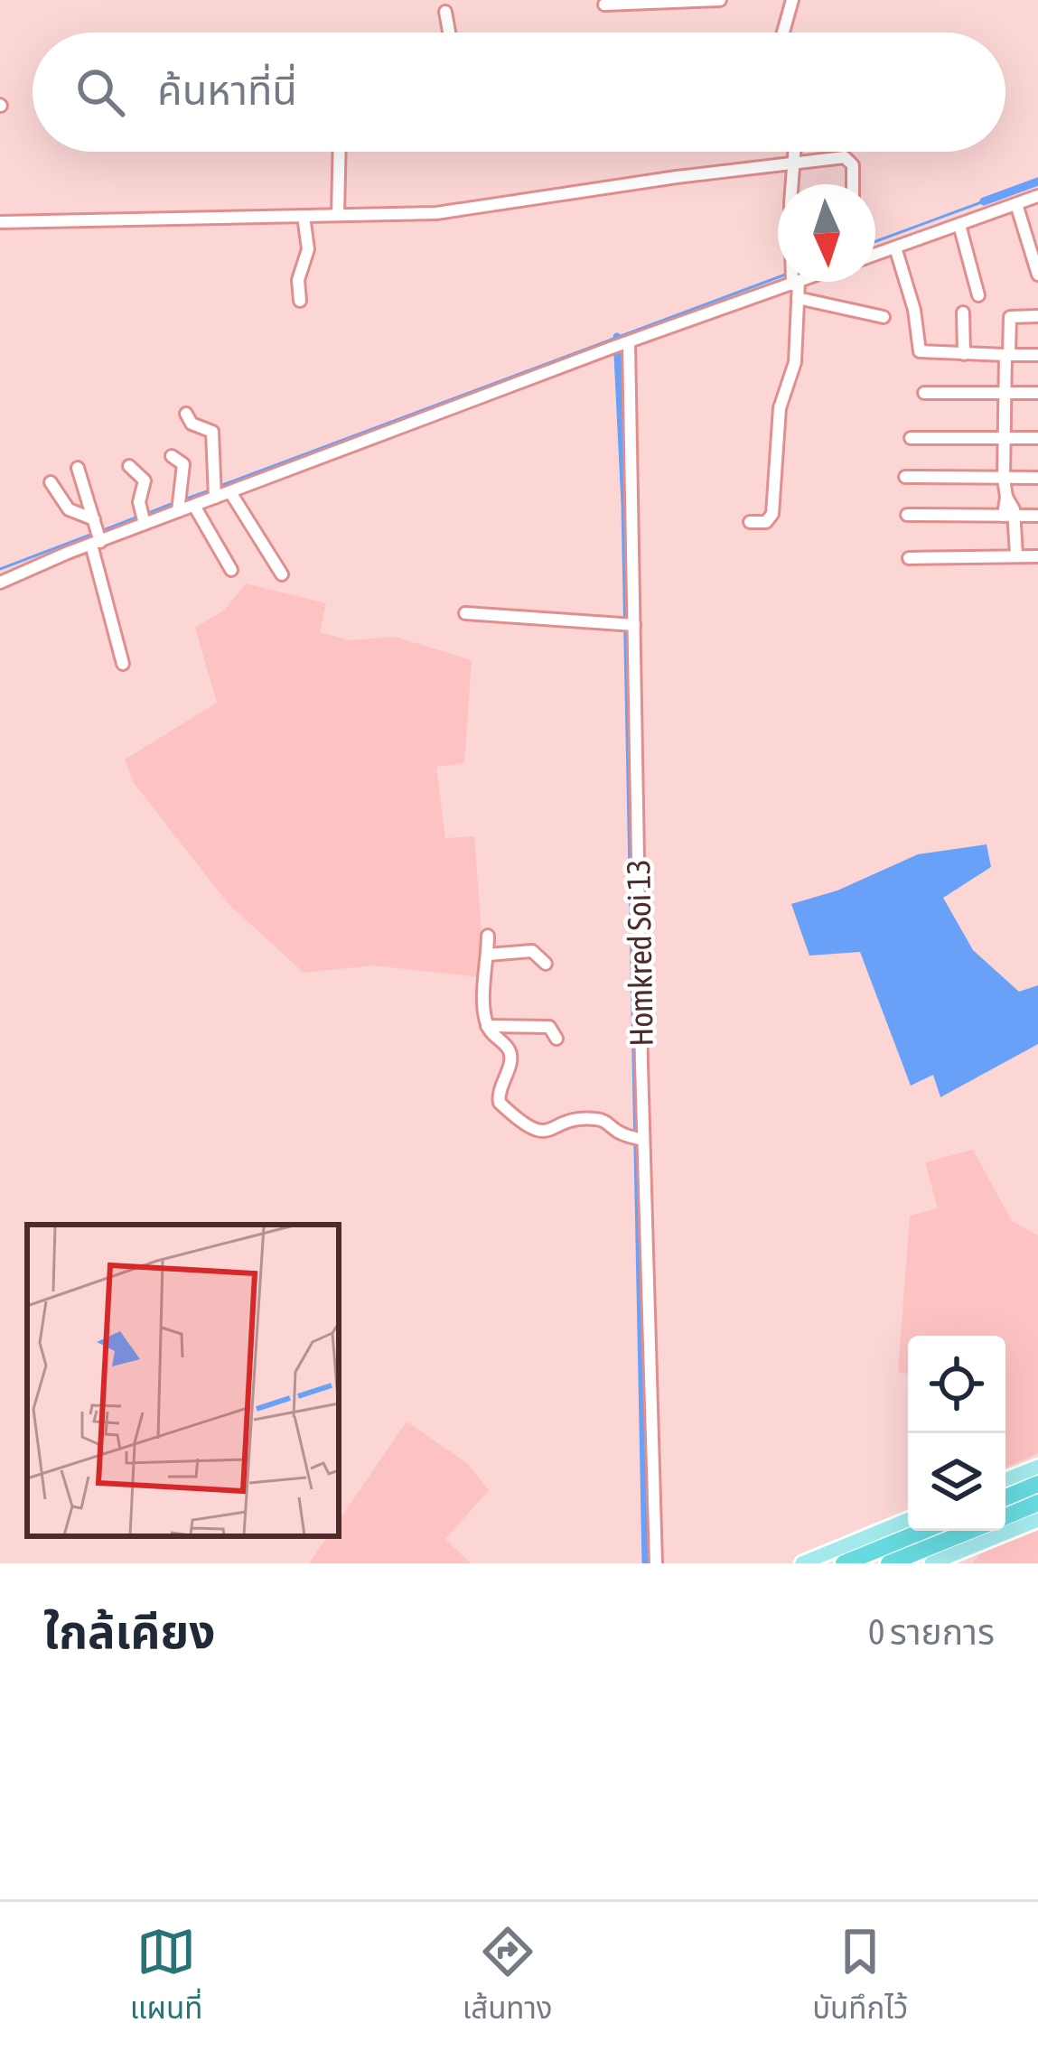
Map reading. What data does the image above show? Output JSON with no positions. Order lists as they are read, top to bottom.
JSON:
{
  "streets": {
    "street": ["Homkred Soi 13"]
  },
  "north": "bottom",
  "page": {
    "search": "ค้นหาที่นี่",
    "heading": ["ใกล้เคียง", "0 รายการ"],
    "nav": ["แผนที่", "เส้นทาง", "บันทึกไว้"]
  }
}
